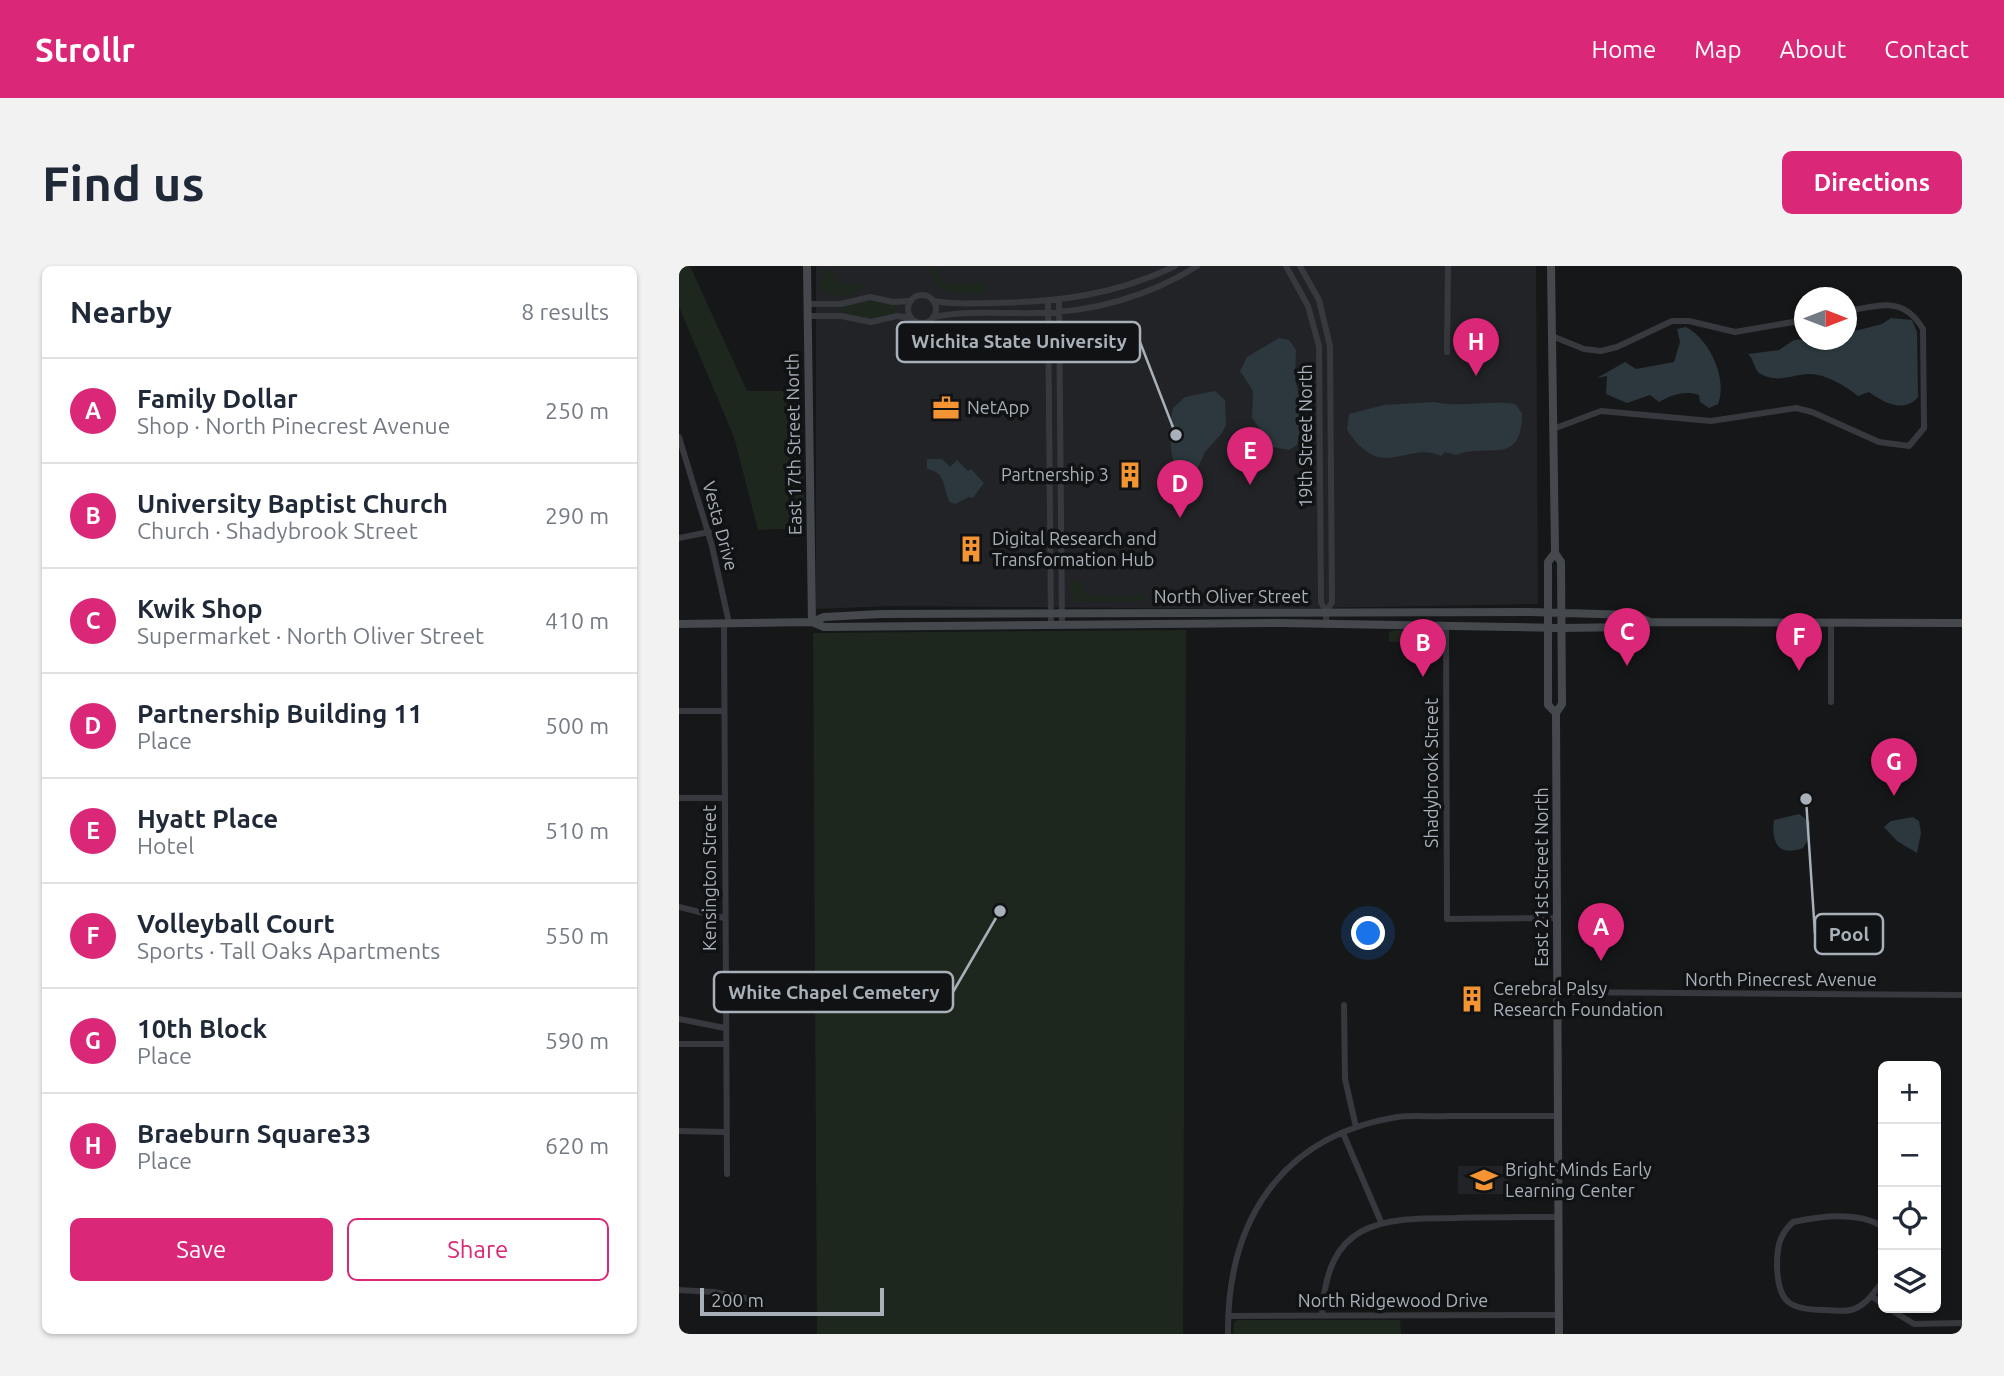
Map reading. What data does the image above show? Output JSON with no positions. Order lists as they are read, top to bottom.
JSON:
{
  "streets": {
    "main road": ["East 17th Street North", "North Oliver Street", "East 21st Street North"],
    "street": [
      "19th Street North",
      "Vesta Drive",
      "Shadybrook Street",
      "Kensington Street",
      "North Pinecrest Avenue",
      "North Ridgewood Drive"
    ]
  },
  "crossings": [
    ["19th Street North", "North Oliver Street"],
    ["East 17th Street North", "North Oliver Street"],
    ["Vesta Drive", "North Oliver Street"],
    ["Vesta Drive", "Kensington Street"],
    ["North Oliver Street", "Shadybrook Street"],
    ["North Oliver Street", "East 21st Street North"],
    ["North Oliver Street", "Kensington Street"],
    ["Shadybrook Street", "East 21st Street North"],
    ["East 21st Street North", "North Pinecrest Avenue"],
    ["East 21st Street North", "North Ridgewood Drive"]
  ],
  "places": {
    "office": ["NetApp"],
    "other": ["Wichita State University", "Pool", "White Chapel Cemetery"],
    "building": ["Partnership 3", "Digital Research and Transformation Hub", "Cerebral Palsy Research Foundation"],
    "school or university": ["Bright Minds Early Learning Center"]
  },
  "scale_bar": "200 m",
  "north": "right",
  "page": {
    "header": "Strollr",
    "nav": [
      "Home",
      "Map",
      "About",
      "Contact"
    ],
    "buttons": [
      "Directions",
      ["Save", "Share"]
    ],
    "title": "Find us",
    "heading": ["Nearby", "8 results"],
    "pins": [
      "H",
      "E",
      "D",
      "C",
      "F",
      "B",
      "G",
      "A"
    ],
    "list": [
      {
        "mark": "A",
        "name": "Family Dollar",
        "note": "Shop · North Pinecrest Avenue",
        "value": "250 m"
      },
      {
        "mark": "B",
        "name": "University Baptist Church",
        "note": "Church · Shadybrook Street",
        "value": "290 m"
      },
      {
        "mark": "C",
        "name": "Kwik Shop",
        "note": "Supermarket · North Oliver Street",
        "value": "410 m"
      },
      {
        "mark": "D",
        "name": "Partnership Building 11",
        "note": "Place",
        "value": "500 m"
      },
      {
        "mark": "E",
        "name": "Hyatt Place",
        "note": "Hotel",
        "value": "510 m"
      },
      {
        "mark": "F",
        "name": "Volleyball Court",
        "note": "Sports · Tall Oaks Apartments",
        "value": "550 m"
      },
      {
        "mark": "G",
        "name": "10th Block",
        "note": "Place",
        "value": "590 m"
      },
      {
        "mark": "H",
        "name": "Braeburn Square33",
        "note": "Place",
        "value": "620 m"
      }
    ],
    "map_buttons": ["+", "−"],
    "scale": "200 m"
  }
}
